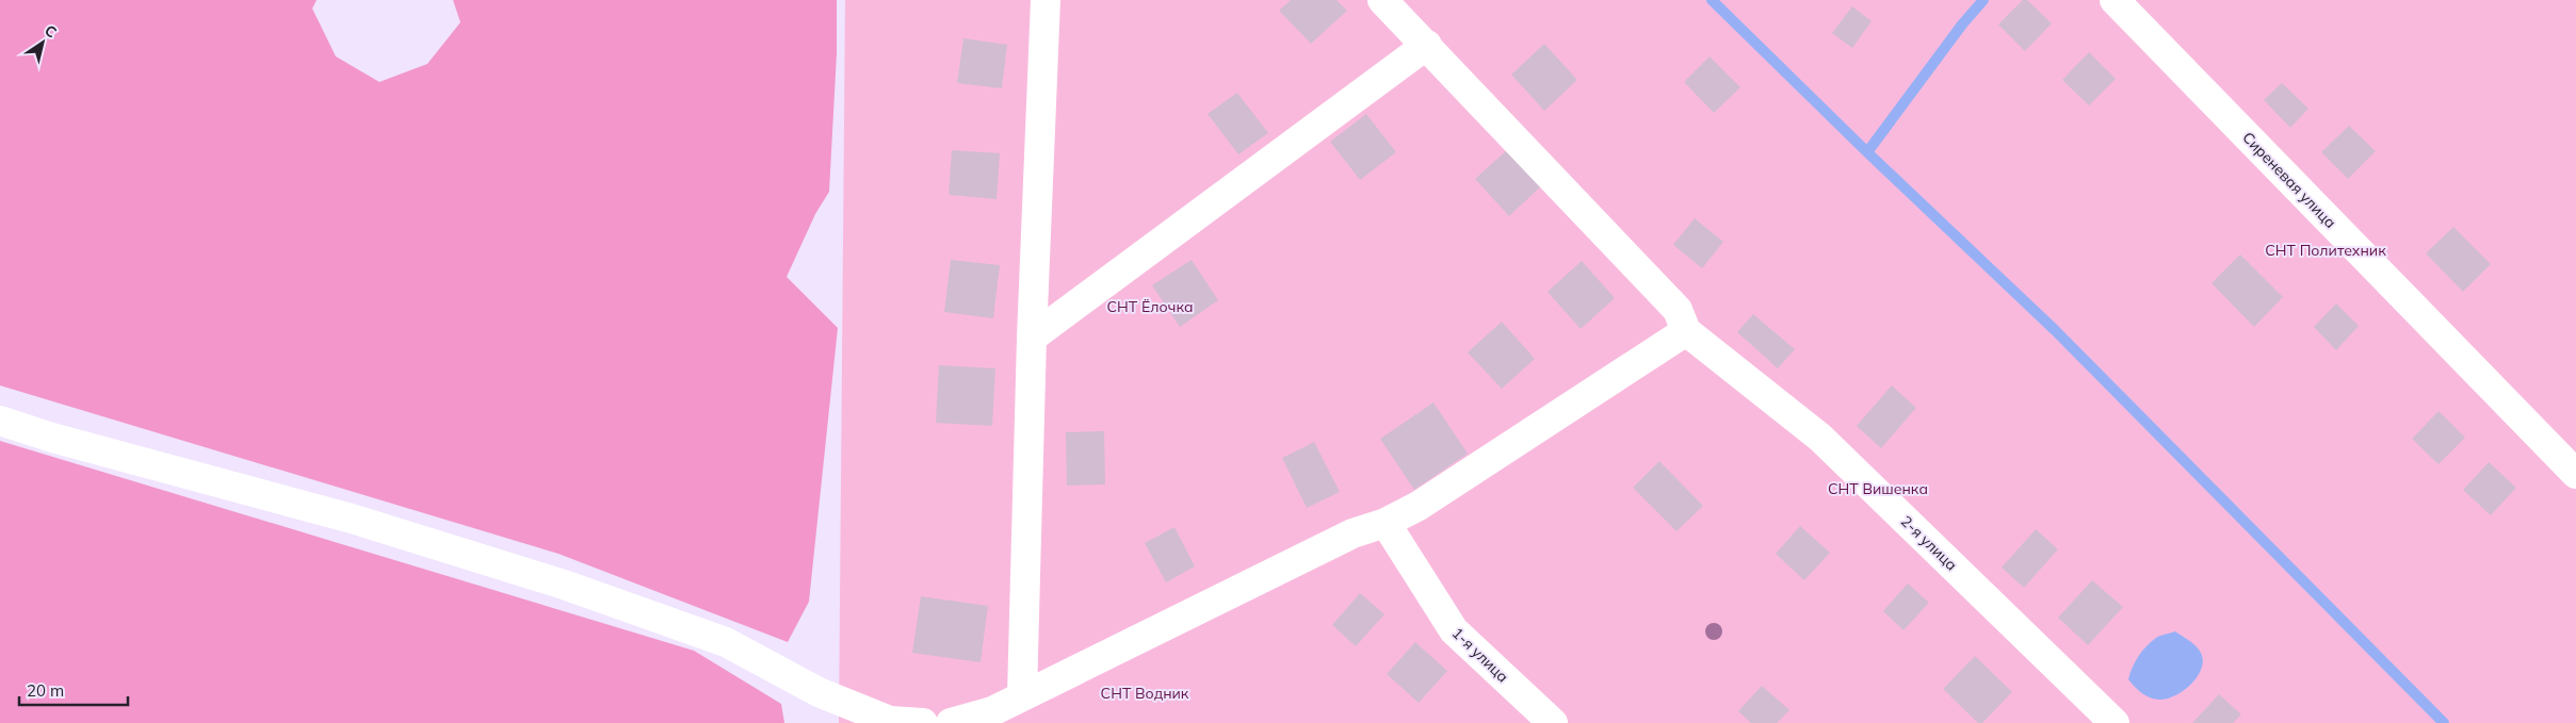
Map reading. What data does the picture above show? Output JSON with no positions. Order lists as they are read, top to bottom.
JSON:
{
  "streets": {
    "street": ["Сиреневая улица", "2-я улица", "1-я улица"]
  },
  "parks": [
    "СНТ Политехник",
    "СНТ Ёлочка",
    "СНТ Вишенка",
    "СНТ Водник"
  ],
  "scale_bar": "20 m",
  "north": "top right"
}
